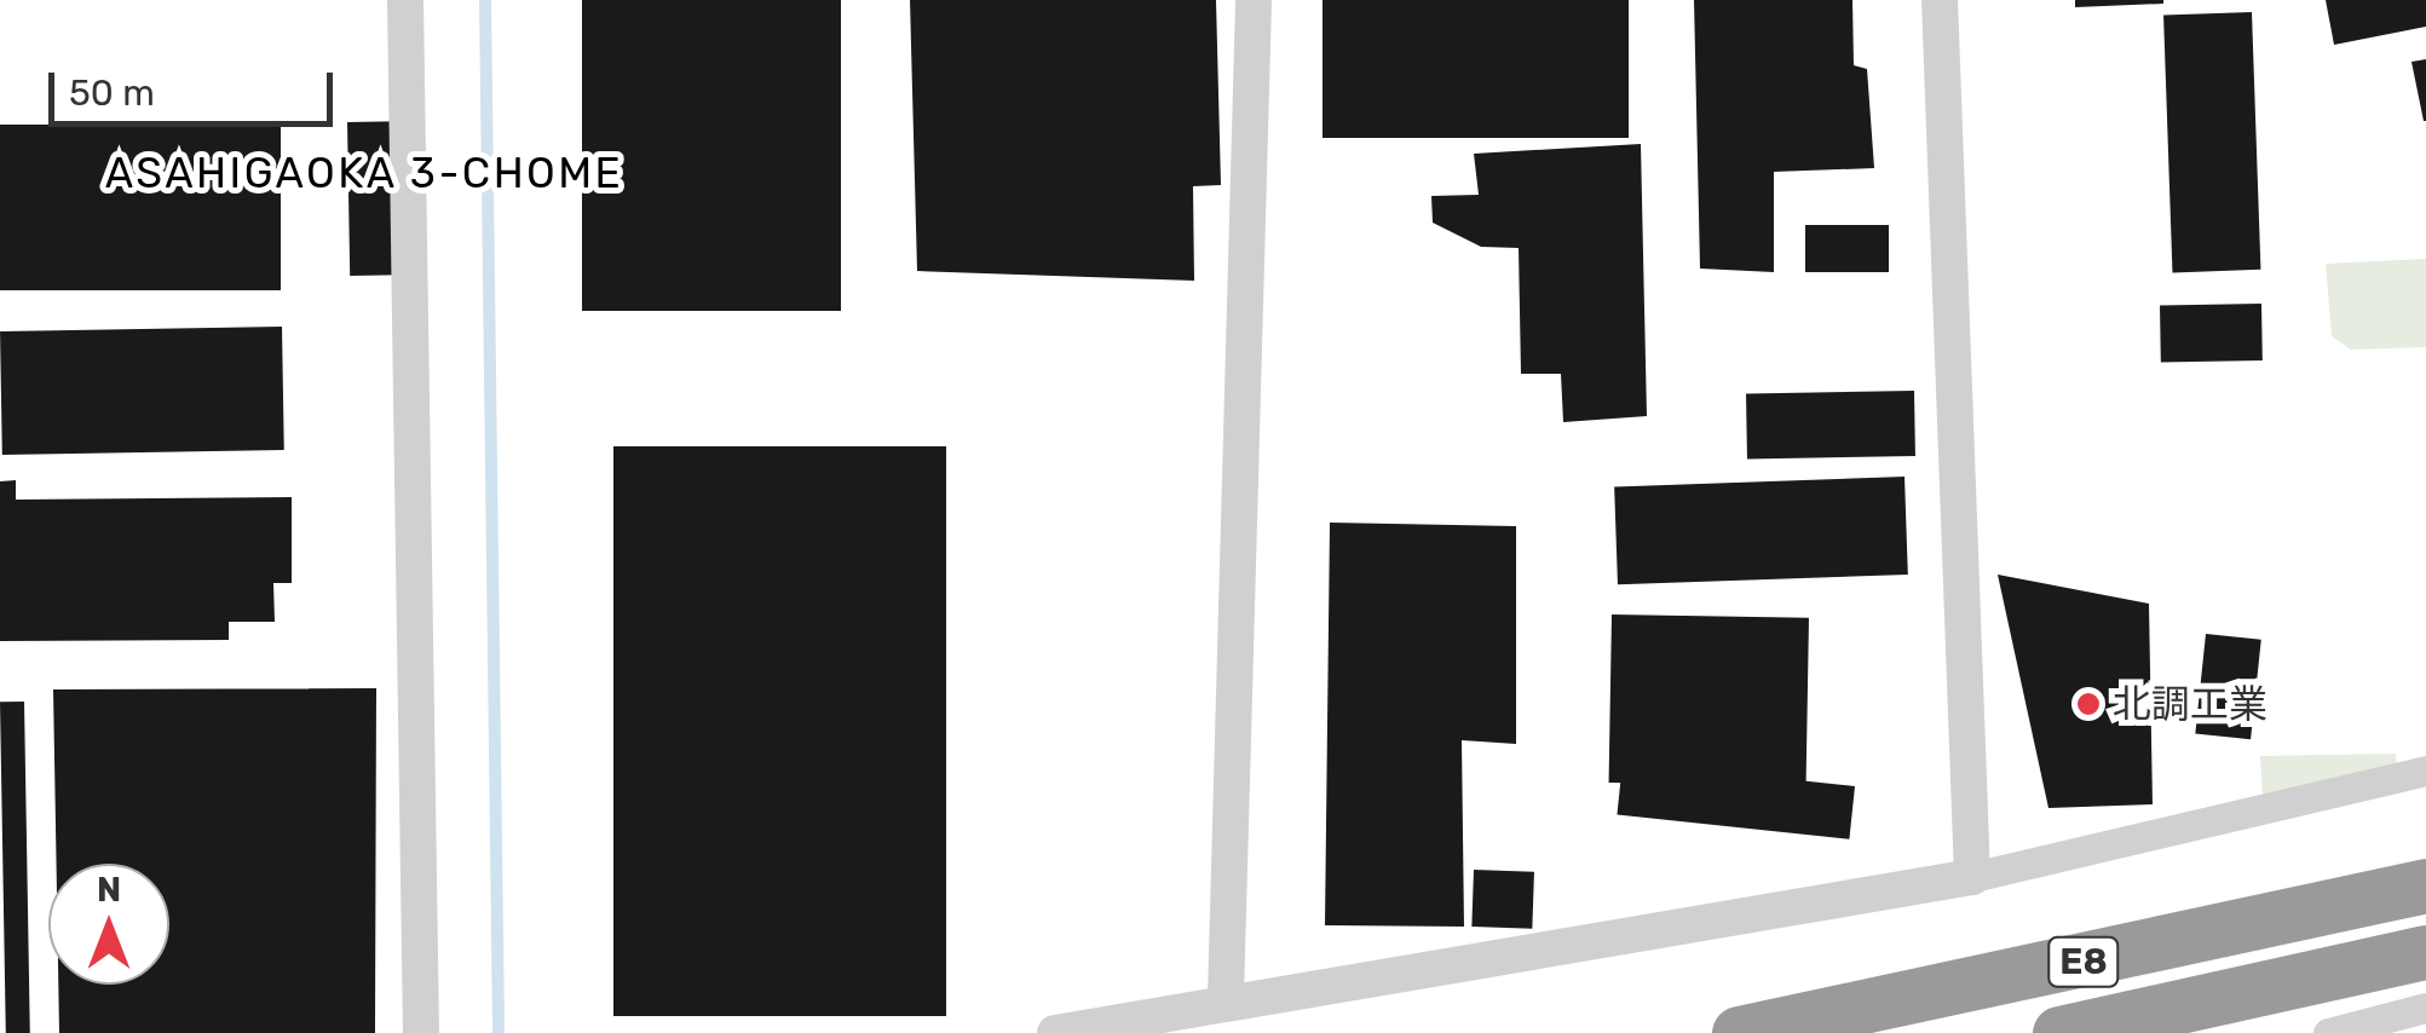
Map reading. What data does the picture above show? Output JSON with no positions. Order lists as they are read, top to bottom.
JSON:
{
  "streets": {
    "highway": ["E8"]
  },
  "districts": ["ASAHIGAOKA 3-CHOME"],
  "places": ["北調工業"],
  "scale_bar": "50 m",
  "north": "top"
}
